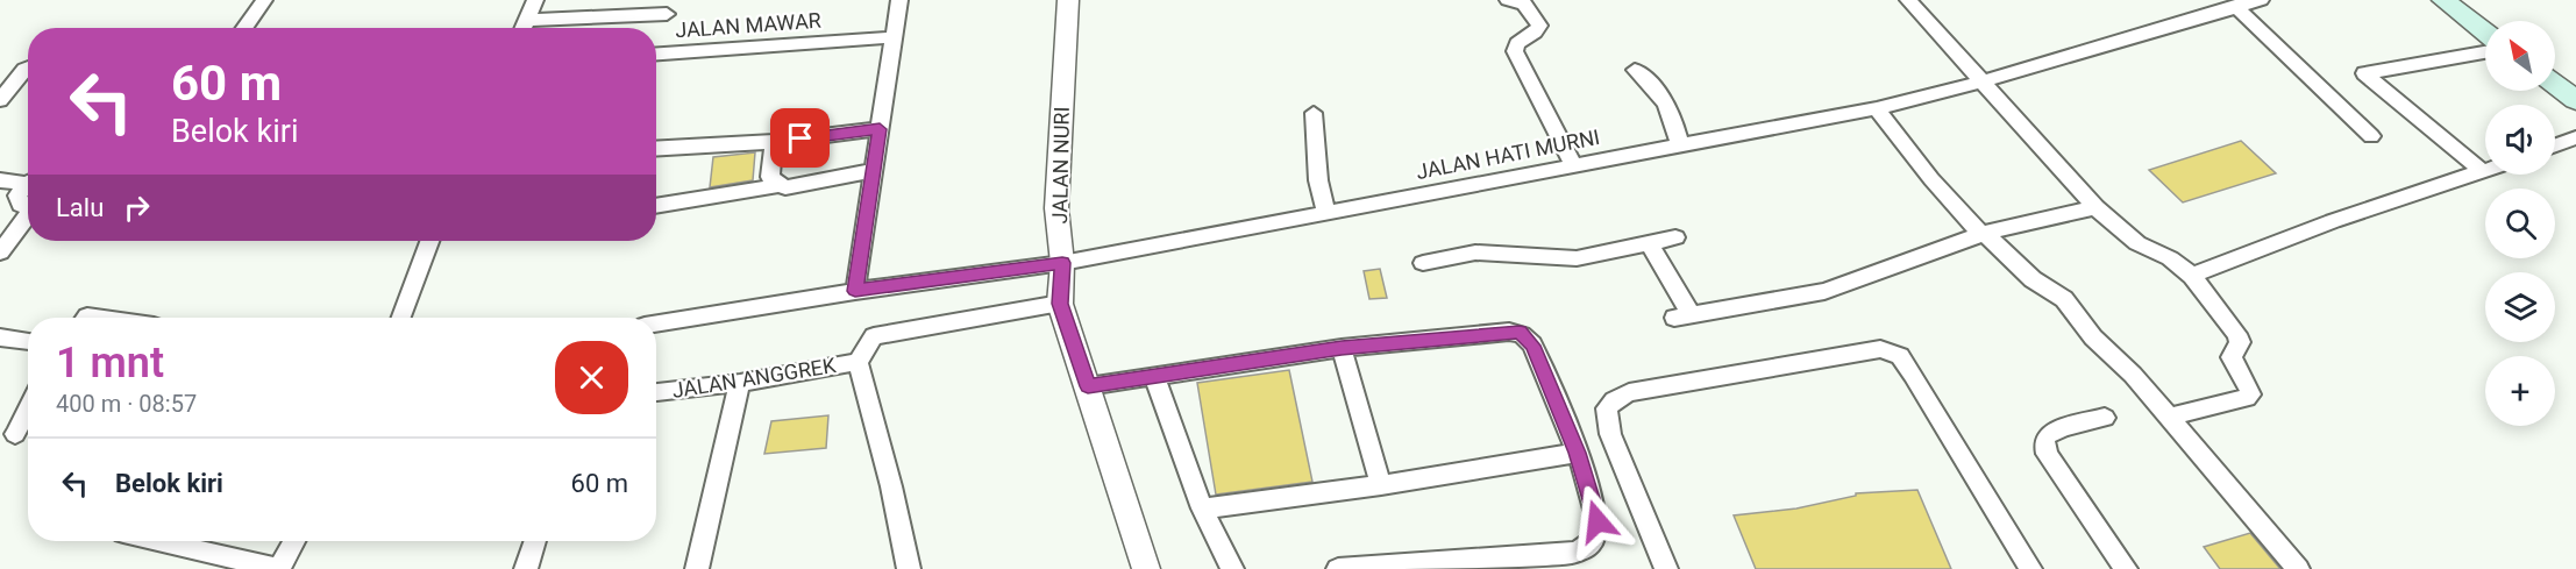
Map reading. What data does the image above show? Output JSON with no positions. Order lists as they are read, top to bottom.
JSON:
{
  "streets": {
    "street": [
      "JALAN MAWAR",
      "JALAN HATI MURNI",
      "JALAN NURI",
      "JALAN ANGGREK"
    ]
  },
  "crossings": [
    ["JALAN HATI MURNI", "JALAN NURI"]
  ],
  "north": "top left",
  "page": {
    "map_buttons": "+",
    "turn": ["60 m", "Belok kiri"],
    "then": "Lalu",
    "heading": ["1 mnt", "400 m · 08:57"],
    "list": [
      {
        "name": "Belok kiri",
        "value": "60 m"
      }
    ]
  }
}
